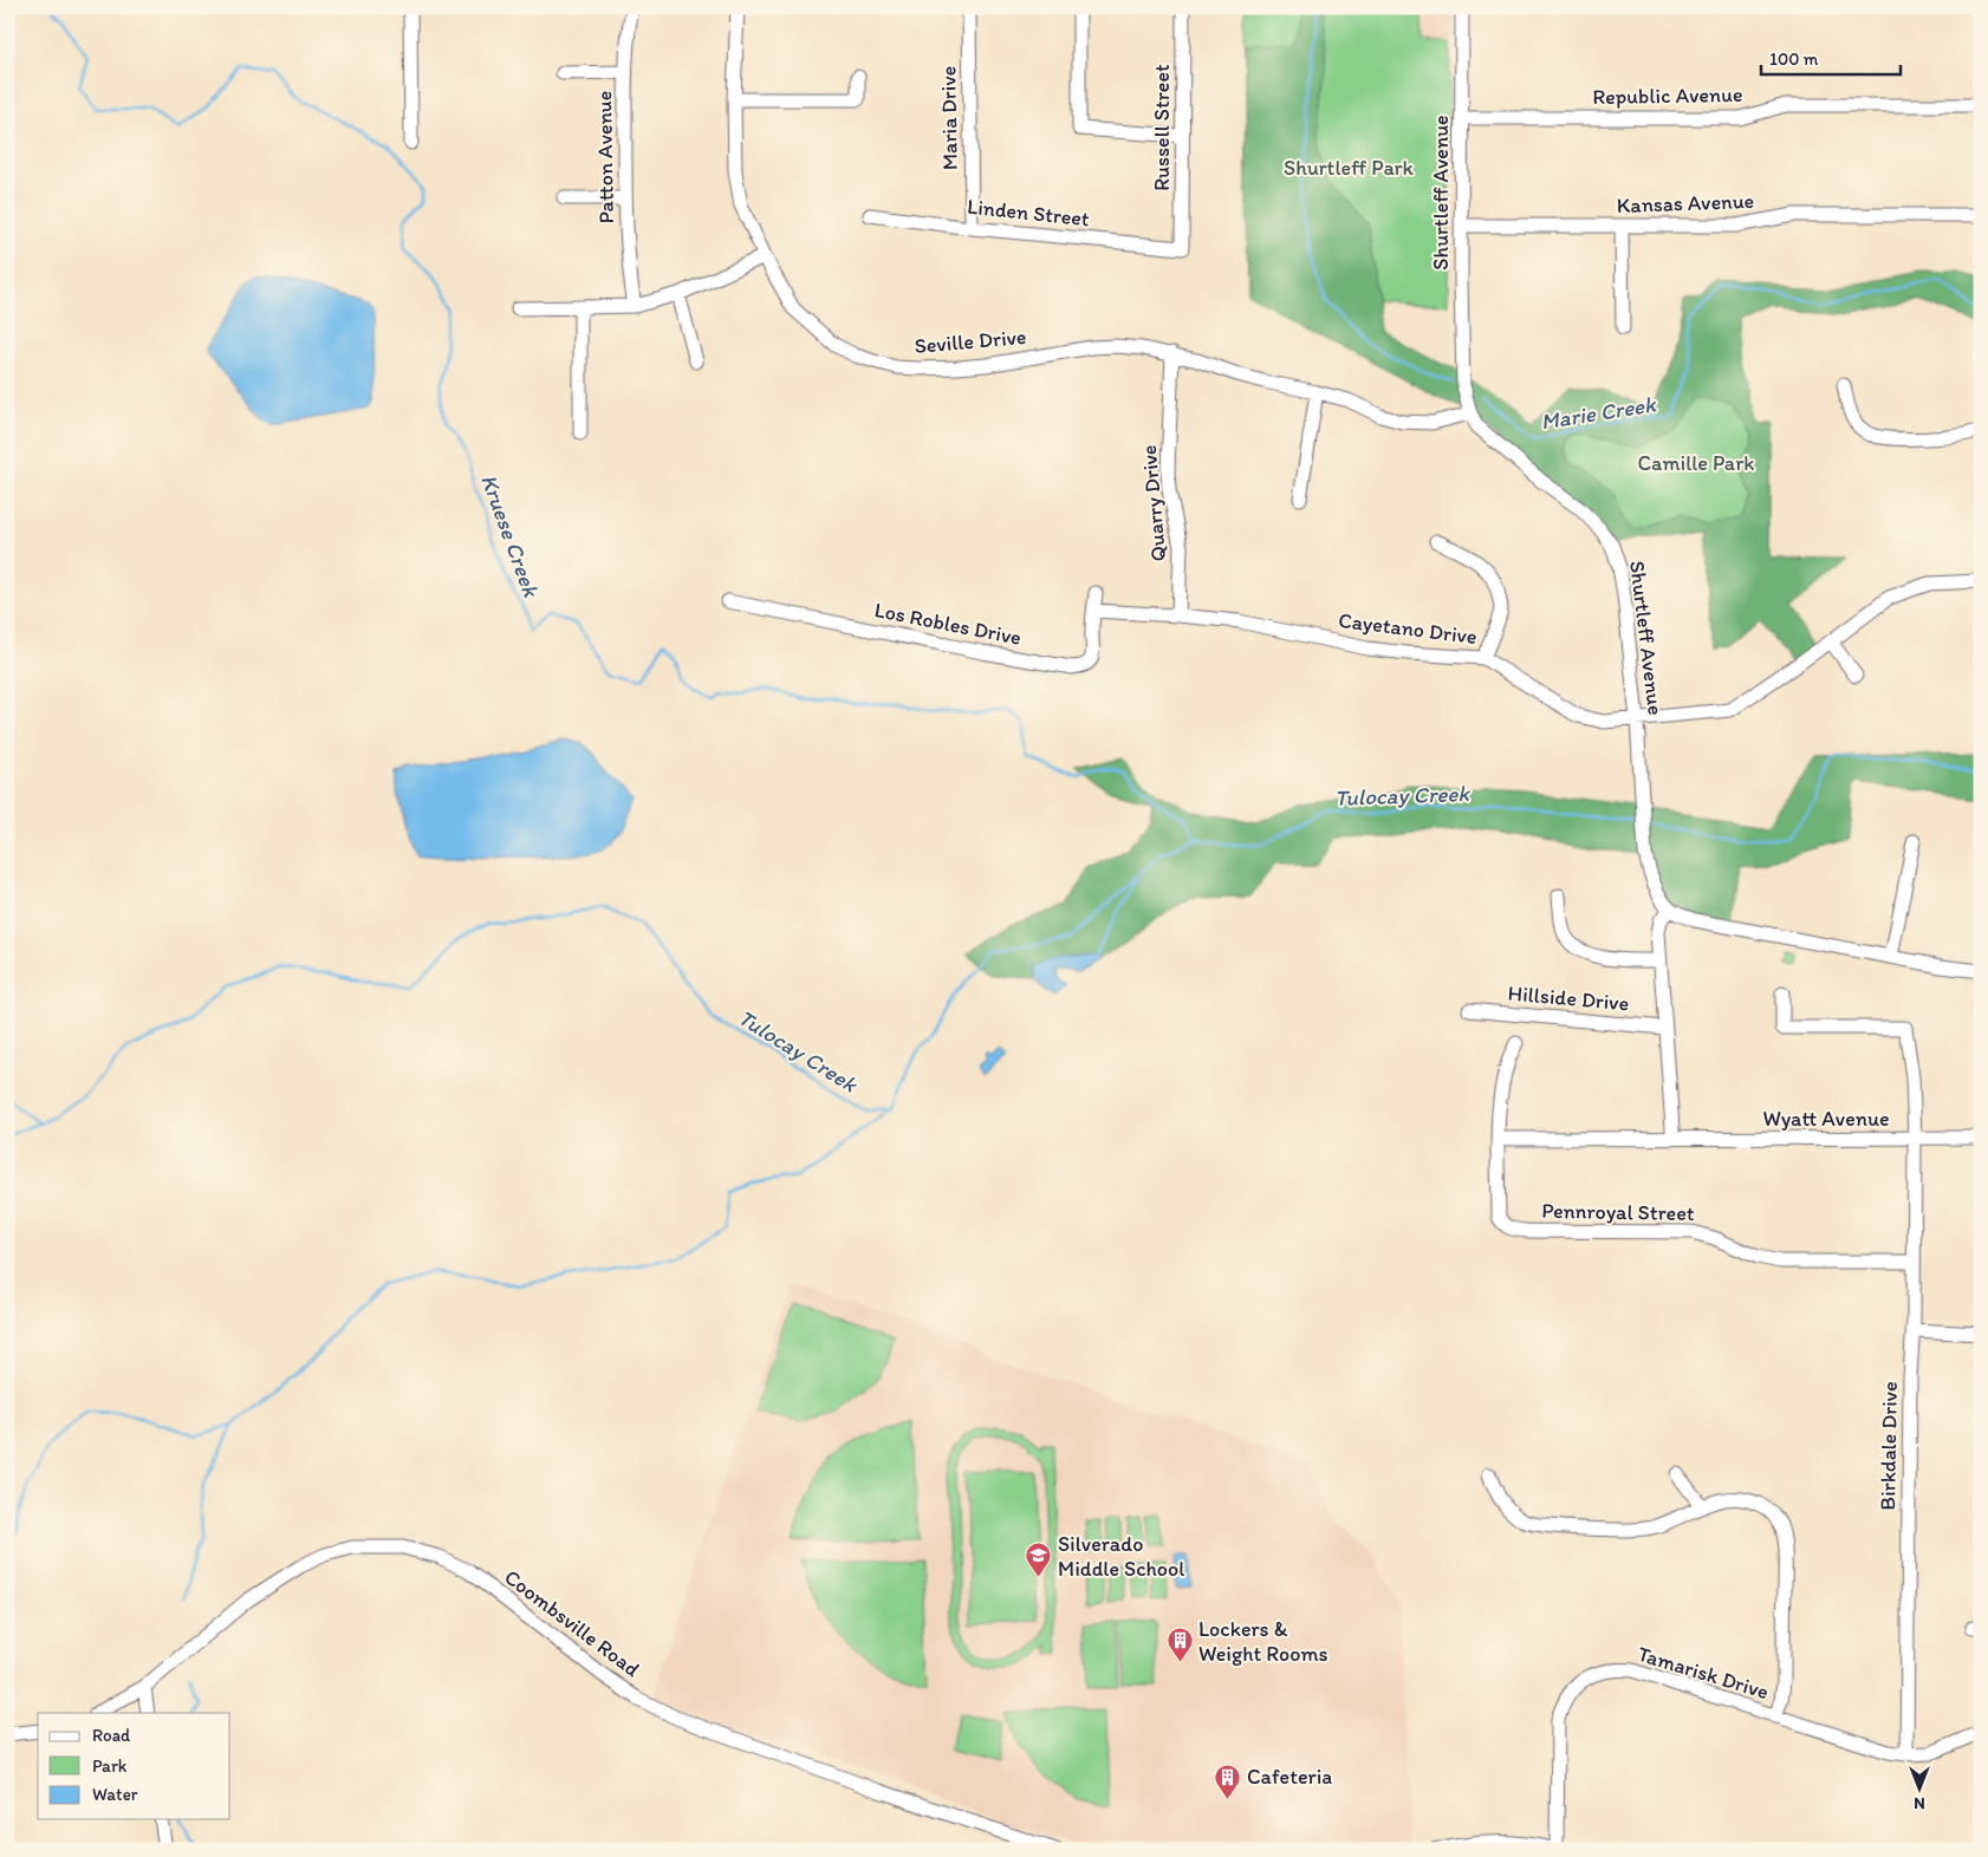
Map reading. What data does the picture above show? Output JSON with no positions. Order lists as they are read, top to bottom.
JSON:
{
  "streets": {
    "street": [
      "Republic Avenue",
      "Maria Drive",
      "Russell Street",
      "Patton Avenue",
      "Shurtleff Avenue",
      "Kansas Avenue",
      "Linden Street",
      "Seville Drive",
      "Quarry Drive",
      "Los Robles Drive",
      "Cayetano Drive",
      "Hillside Drive",
      "Wyatt Avenue",
      "Pennroyal Street",
      "Birkdale Drive",
      "Coombsville Road",
      "Tamarisk Drive"
    ]
  },
  "crossings": [
    ["Republic Avenue", "Shurtleff Avenue"],
    ["Maria Drive", "Linden Street"],
    ["Russell Street", "Linden Street"],
    ["Shurtleff Avenue", "Kansas Avenue"],
    ["Shurtleff Avenue", "Seville Drive"],
    ["Shurtleff Avenue", "Cayetano Drive"],
    ["Seville Drive", "Quarry Drive"],
    ["Quarry Drive", "Cayetano Drive"],
    ["Los Robles Drive", "Cayetano Drive"],
    ["Wyatt Avenue", "Pennroyal Street"],
    ["Wyatt Avenue", "Birkdale Drive"],
    ["Pennroyal Street", "Birkdale Drive"],
    ["Birkdale Drive", "Tamarisk Drive"]
  ],
  "water": ["Marie Creek", "Kruese Creek", "Tulocay Creek"],
  "parks": ["Shurtleff Park", "Camille Park"],
  "places": {
    "school or university": ["Silverado Middle School"],
    "building": ["Lockers & Weight Rooms", "Cafeteria"]
  },
  "legend": ["Road", "Park", "Water"],
  "scale_bar": "100 m",
  "north": "bottom"
}
